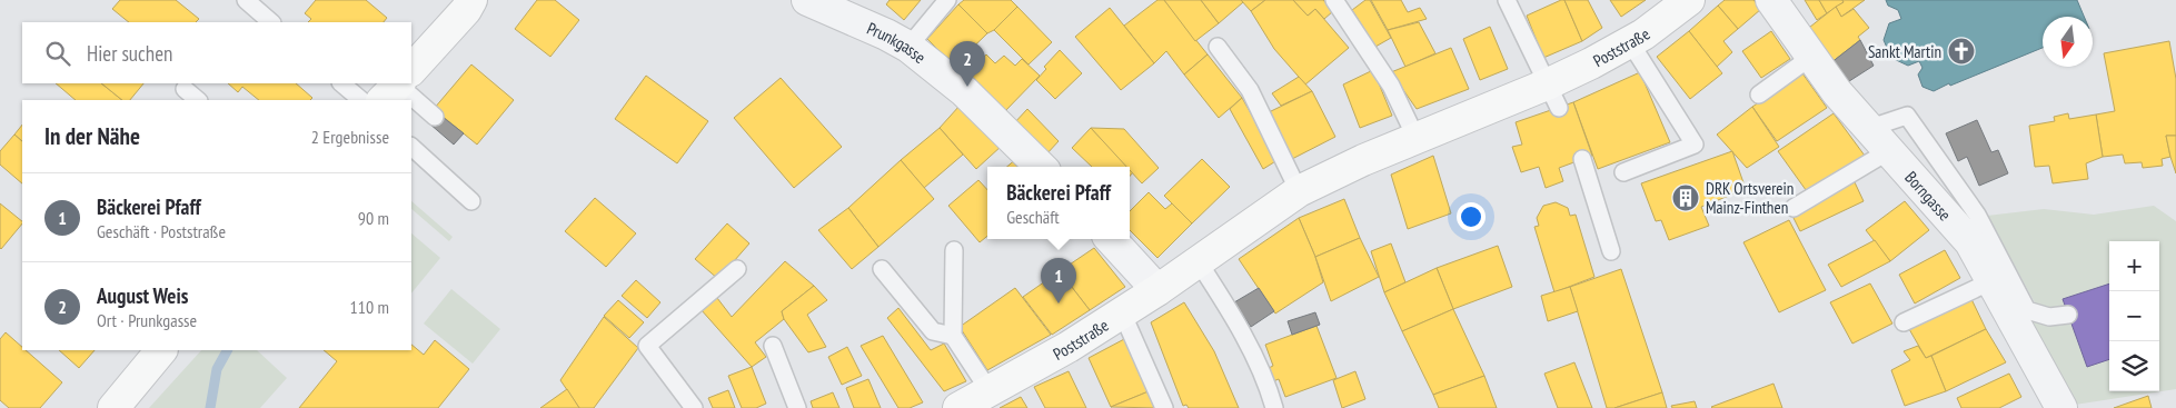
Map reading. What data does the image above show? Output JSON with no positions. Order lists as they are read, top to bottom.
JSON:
{
  "streets": {
    "main road": ["Poststraße"],
    "street": ["Prunkgasse", "Borngasse"]
  },
  "places": {
    "church": ["Sankt Martin"],
    "building": ["DRK Ortsverein Mainz-Finthen"]
  },
  "north": "bottom",
  "page": {
    "search": "Hier suchen",
    "pins": ["2", "1"],
    "heading": ["In der Nähe", "2 Ergebnisse"],
    "popup": ["Bäckerei Pfaff", "Geschäft"],
    "list": [
      {
        "mark": "1",
        "name": "Bäckerei Pfaff",
        "note": "Geschäft · Poststraße",
        "value": "90 m"
      },
      {
        "mark": "2",
        "name": "August Weis",
        "note": "Ort · Prunkgasse",
        "value": "110 m"
      }
    ],
    "map_buttons": ["+", "−"]
  }
}
